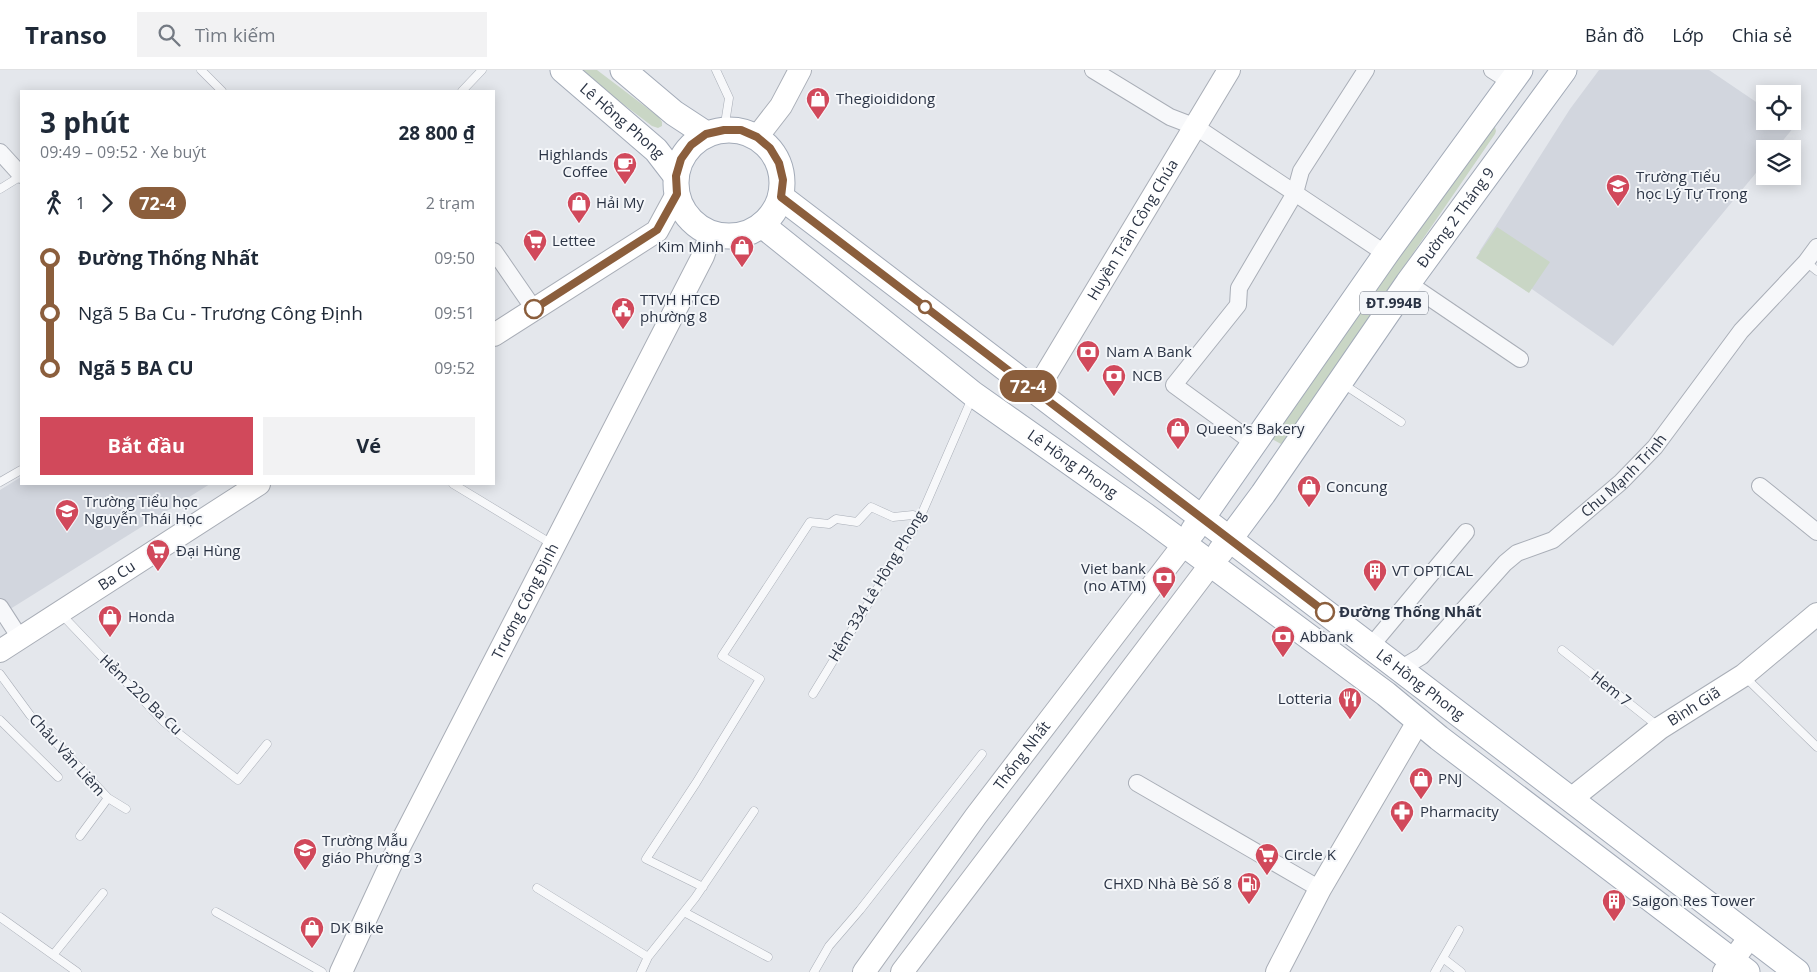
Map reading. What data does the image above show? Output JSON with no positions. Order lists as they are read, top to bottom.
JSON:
{
  "streets": {
    "main road": [
      "Lê Hồng Phong",
      "Đường 2 Tháng 9",
      "Huyền Trân Công Chúa",
      "ĐT.994B",
      "Ba Cu",
      "Trương Công Định",
      "Bình Giã",
      "Thống Nhất"
    ],
    "street": ["Chu Mạnh Trinh"],
    "lane": [
      "Hẻm 334 Lê Hồng Phong",
      "Hem 7",
      "Hẻm 220 Ba Cu",
      "Châu Văn Liêm"
    ]
  },
  "crossings": [
    ["Lê Hồng Phong", "Đường 2 Tháng 9"],
    ["Lê Hồng Phong", "Huyền Trân Công Chúa"],
    ["Lê Hồng Phong", "ĐT.994B"],
    ["Lê Hồng Phong", "Chu Mạnh Trinh"],
    ["Lê Hồng Phong", "Hẻm 334 Lê Hồng Phong"],
    ["Lê Hồng Phong", "Trương Công Định"],
    ["Lê Hồng Phong", "Bình Giã"],
    ["Lê Hồng Phong", "Thống Nhất"],
    ["Ba Cu", "Hẻm 220 Ba Cu"],
    ["Hem 7", "Bình Giã"]
  ],
  "places": {
    "shop": [
      "Thegioididong",
      "Hải My",
      "Kim Minh",
      "Queen’s Bakery",
      "Concung",
      "Honda",
      "PNJ",
      "DK Bike"
    ],
    "cafe": ["Highlands Coffee"],
    "school or university": ["Trường Tiểu học Lý Tự Trọng", "Trường Tiểu học Nguyễn Thái Học", "Trường Mẫu giáo Phường 3"],
    "supermarket": ["Lettee", "Đại Hùng", "Circle K"],
    "public building": ["TTVH HTCĐ phường 8"],
    "bank": [
      "Nam A Bank",
      "NCB",
      "Viet bank (no ATM)",
      "Abbank"
    ],
    "building": ["VT OPTICAL", "Saigon Res Tower"],
    "other": ["Đường Thống Nhất"],
    "restaurant": ["Lotteria"],
    "pharmacy": ["Pharmacity"],
    "fuel station": ["CHXD Nhà Bè Số 8"]
  },
  "lines": ["bus line 72-4"],
  "page": {
    "header": "Transo",
    "search": "Tìm kiếm",
    "nav": ["Bản đồ", "Lớp", "Chia sẻ"],
    "on_map": "72-4",
    "heading": ["3 phút", "09:49 – 09:52 · Xe buýt", "28 800 ₫"],
    "legs": ["1", "72-4", "2 trạm"],
    "list": [
      {
        "name": "Đường Thống Nhất",
        "value": "09:50"
      },
      {
        "name": "Ngã 5 Ba Cu - Trương Công Định",
        "value": "09:51"
      },
      {
        "name": "Ngã 5 BA CU",
        "value": "09:52"
      }
    ],
    "buttons": ["Bắt đầu", "Vé"]
  }
}
